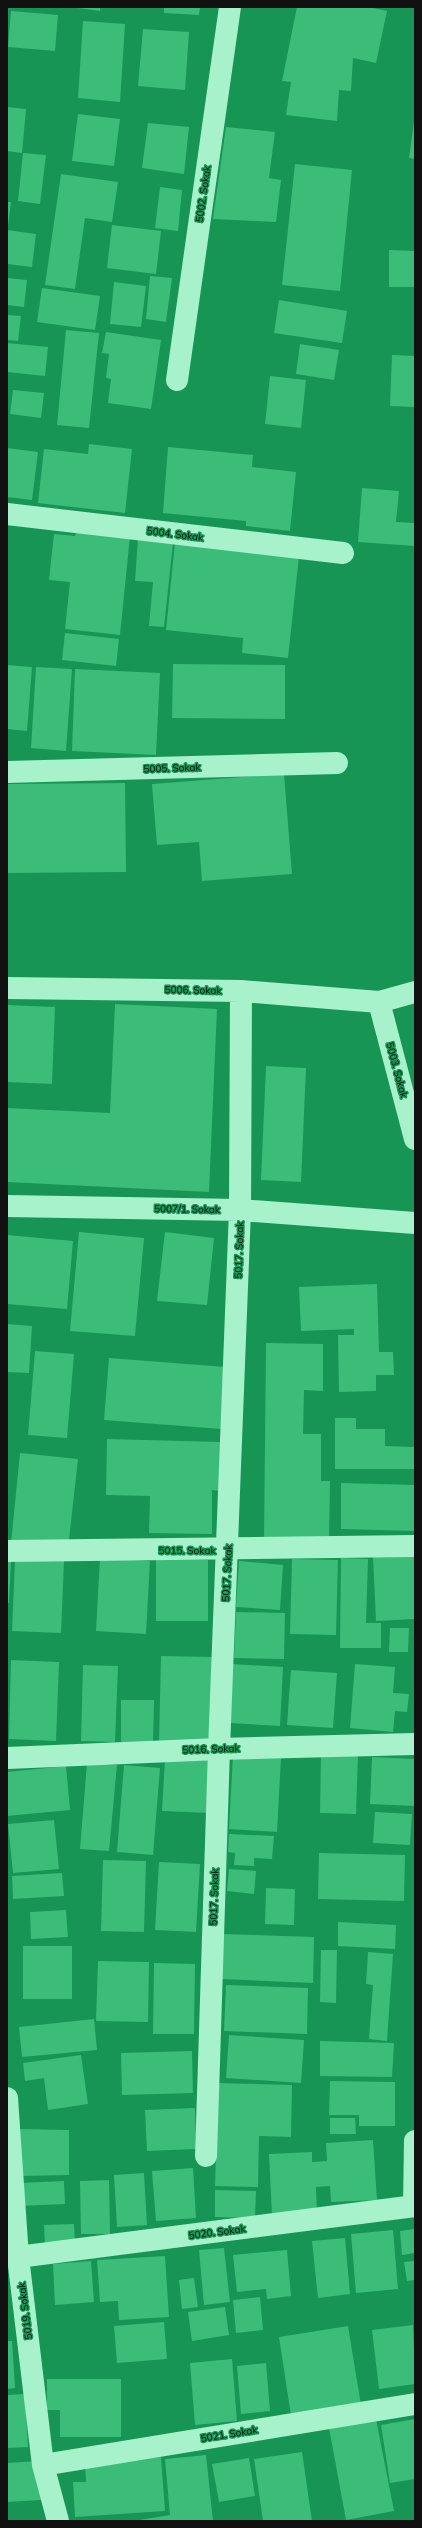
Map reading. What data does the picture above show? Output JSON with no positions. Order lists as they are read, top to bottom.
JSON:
{
  "streets": {
    "street": [
      "5002. Sokak",
      "5004. Sokak",
      "5005. Sokak",
      "5006. Sokak",
      "5003. Sokak",
      "5007/1. Sokak",
      "5017. Sokak",
      "5015. Sokak",
      "5016. Sokak",
      "5020. Sokak",
      "5019. Sokak",
      "5021. Sokak"
    ]
  },
  "crossings": [
    ["5006. Sokak", "5003. Sokak"],
    ["5006. Sokak", "5017. Sokak"],
    ["5007/1. Sokak", "5017. Sokak"],
    ["5017. Sokak", "5015. Sokak"],
    ["5017. Sokak", "5016. Sokak"],
    ["5020. Sokak", "5019. Sokak"],
    ["5019. Sokak", "5021. Sokak"]
  ]
}
